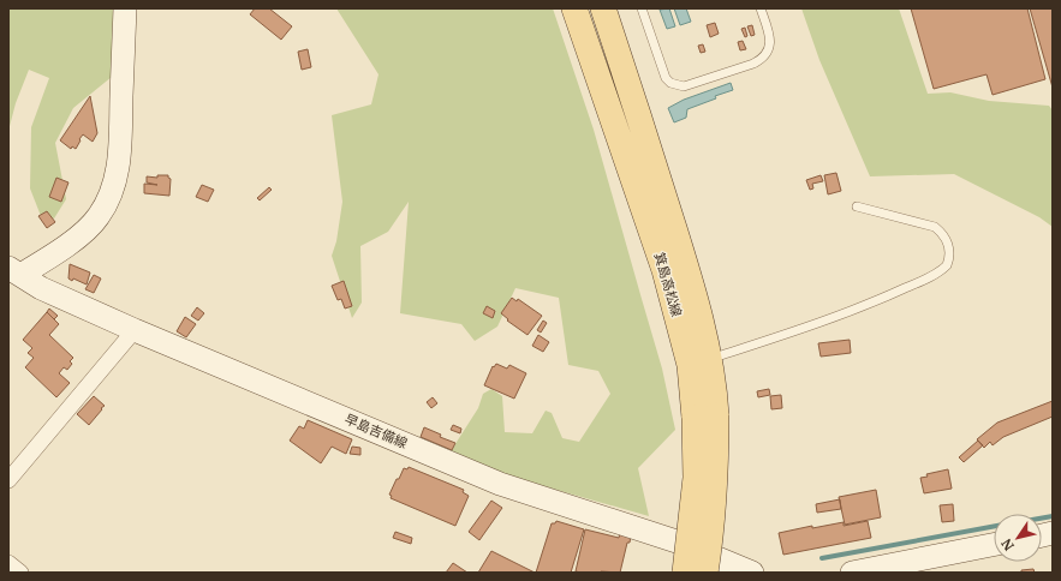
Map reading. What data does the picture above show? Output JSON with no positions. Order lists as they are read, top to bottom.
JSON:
{
  "streets": {
    "main road": ["箕島高松線", "早島吉備線"]
  },
  "north": "bottom left"
}
